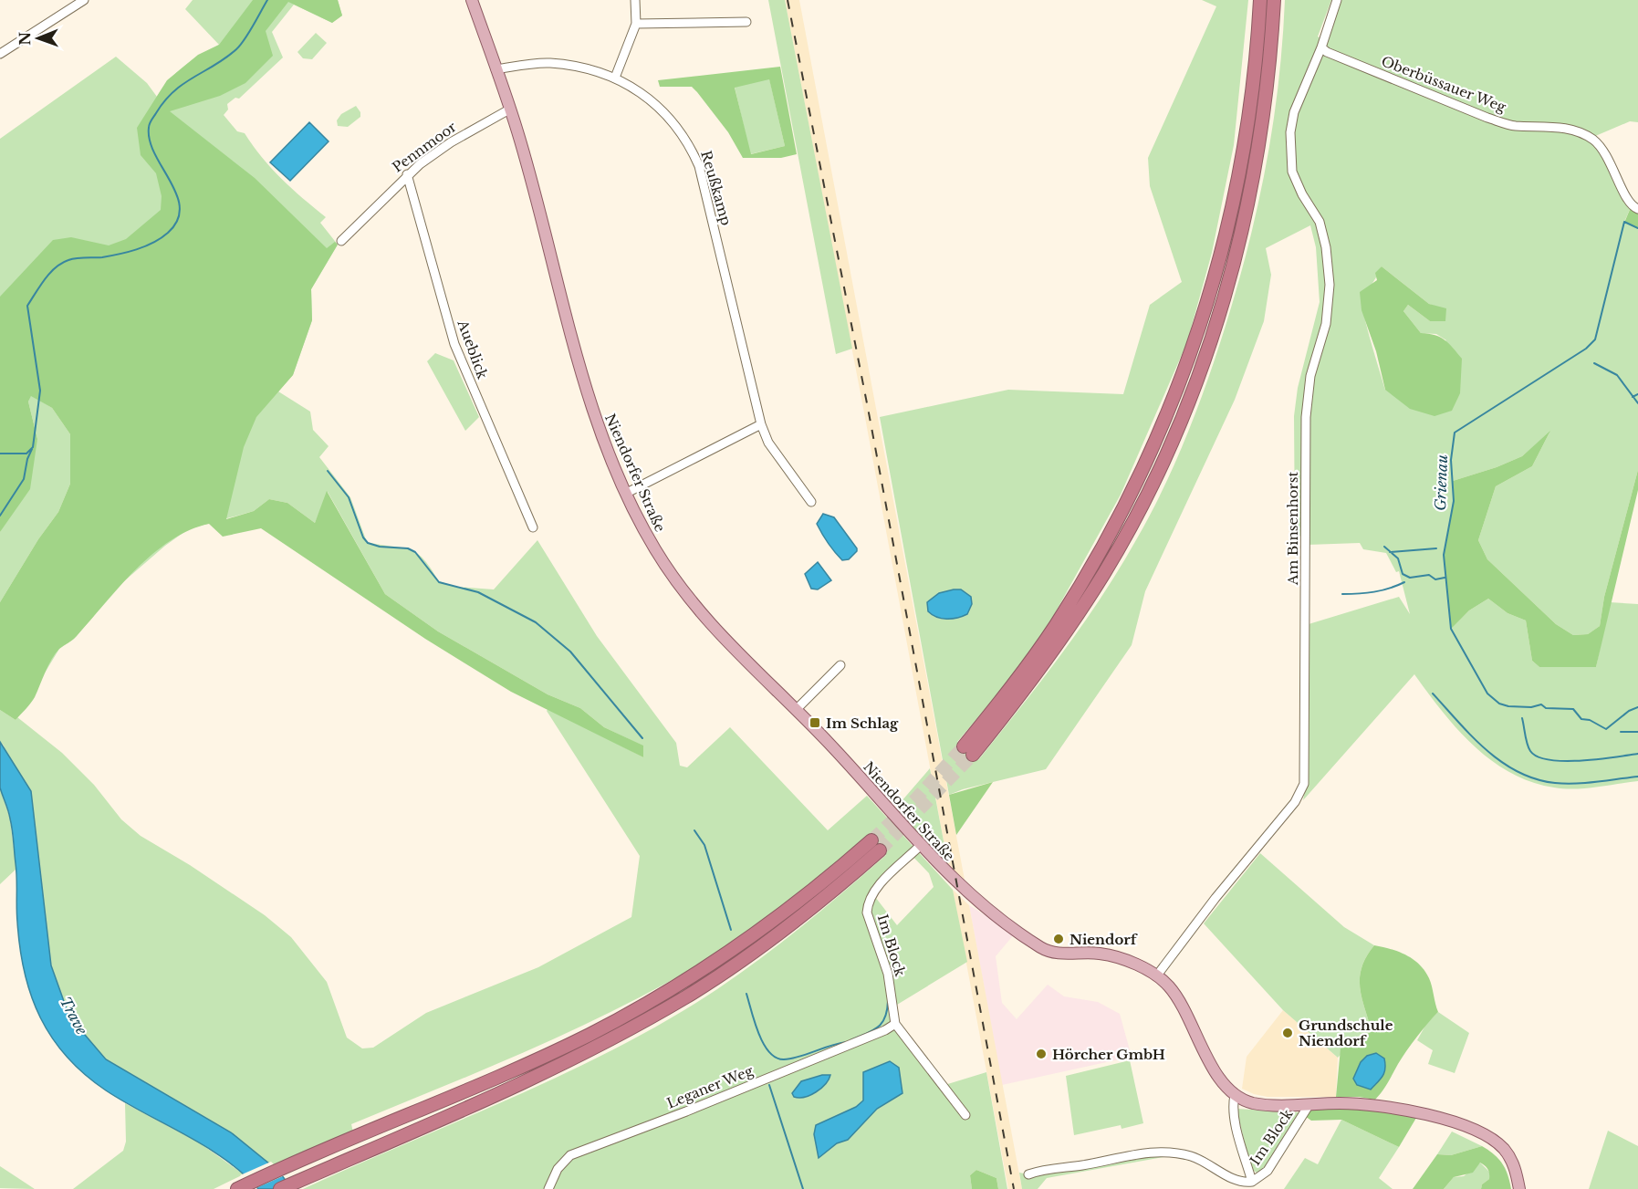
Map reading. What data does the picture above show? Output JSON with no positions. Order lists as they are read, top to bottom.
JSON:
{
  "streets": {
    "main road": ["Niendorfer Straße"],
    "street": [
      "Oberbüssauer Weg",
      "Pennmoor",
      "Reußkamp",
      "Aueblick",
      "Am Binsenhorst",
      "Im Block",
      "Leganer Weg"
    ]
  },
  "crossings": [
    ["Oberbüssauer Weg", "Am Binsenhorst"],
    ["Pennmoor", "Aueblick"],
    ["Pennmoor", "Niendorfer Straße"],
    ["Reußkamp", "Niendorfer Straße"],
    ["Niendorfer Straße", "Am Binsenhorst"],
    ["Niendorfer Straße", "Im Block"],
    ["Im Block", "Leganer Weg"]
  ],
  "water": ["Grienau", "Trave"],
  "places": {
    "transit": ["Im Schlag"],
    "other": ["Niendorf", "Grundschule Niendorf", "Hörcher GmbH"]
  },
  "north": "left"
}
